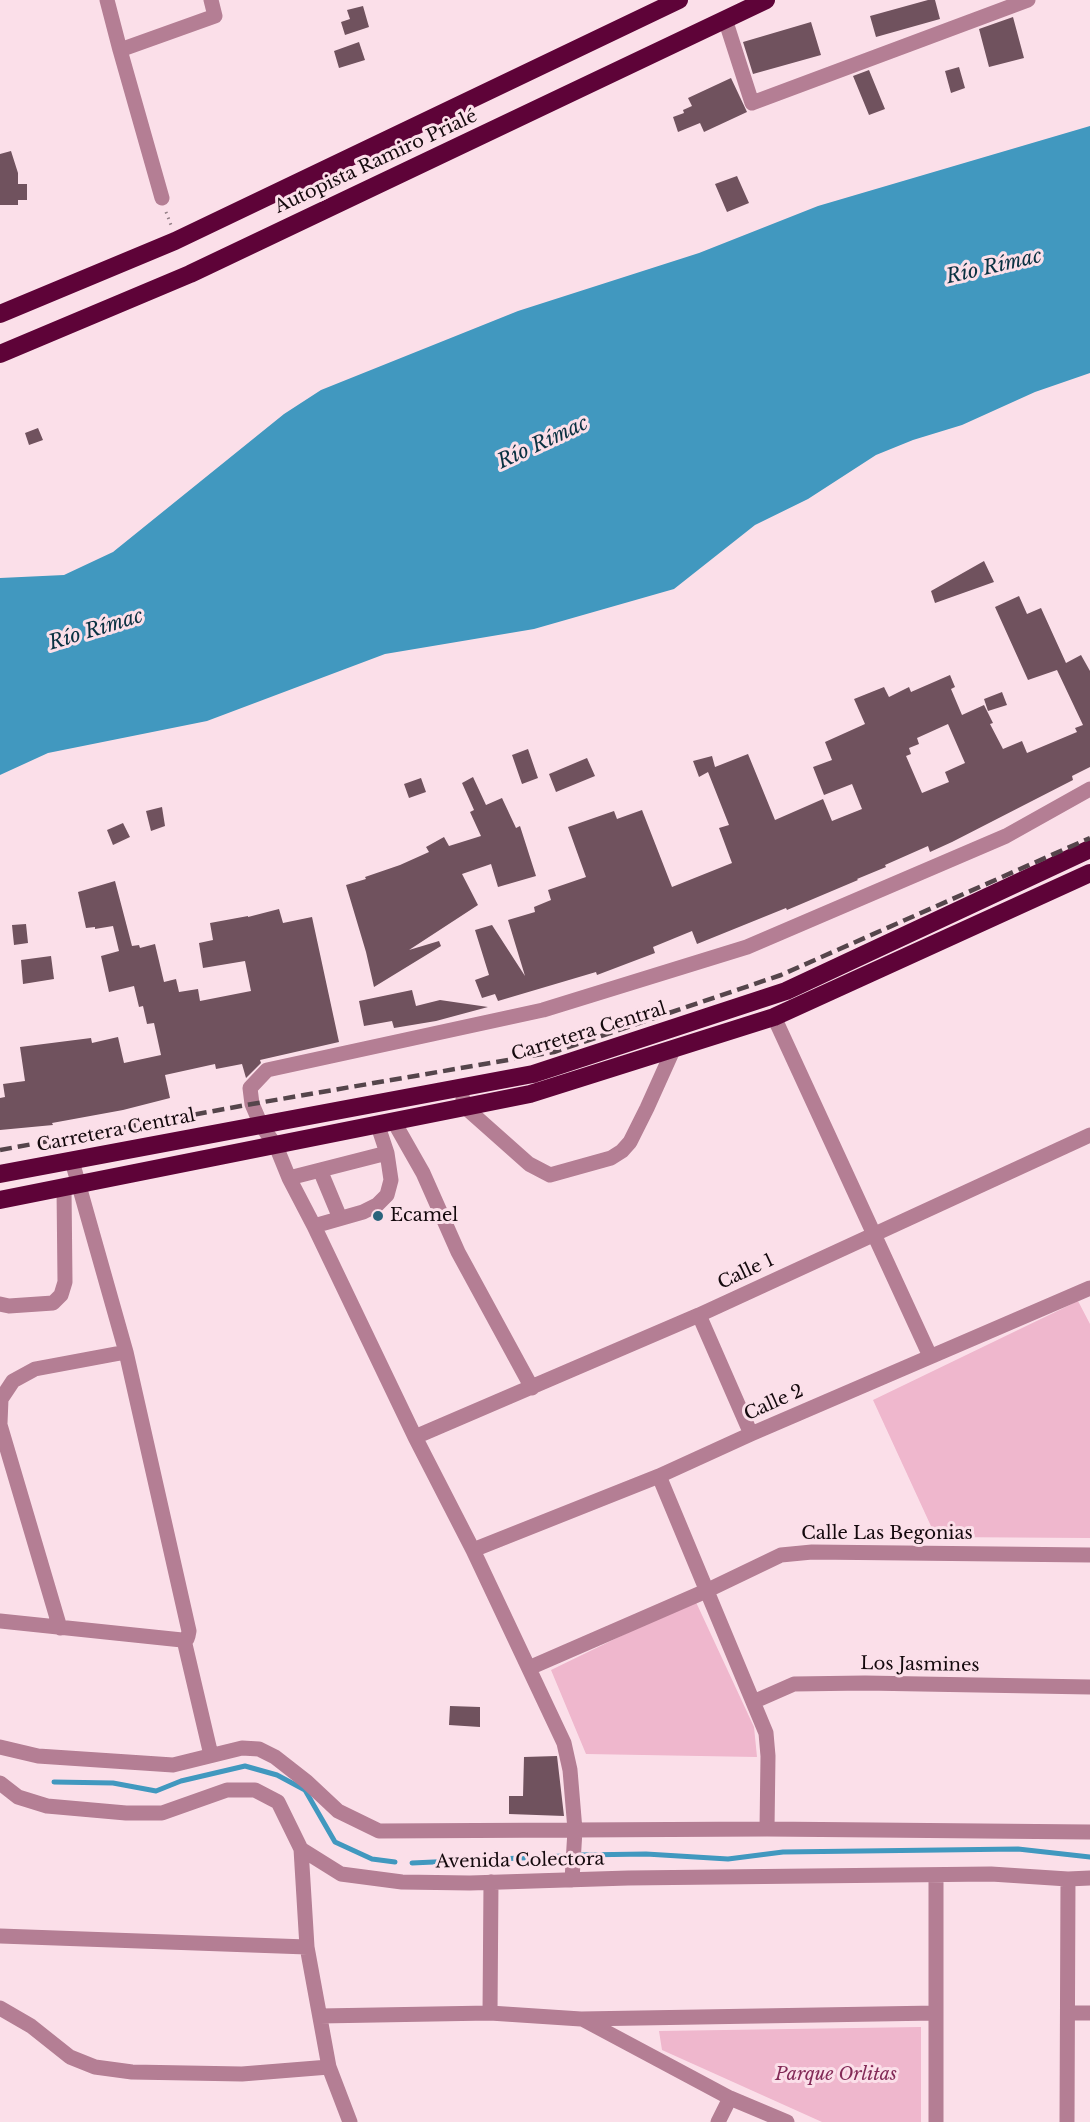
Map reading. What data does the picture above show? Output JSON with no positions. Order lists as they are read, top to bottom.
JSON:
{
  "streets": {
    "highway": ["Autopista Ramiro Prialé", "Carretera Central"],
    "street": [
      "Calle 1",
      "Calle 2",
      "Calle Las Begonias",
      "Los Jasmines",
      "Avenida Colectora"
    ]
  },
  "water": ["Río Rímac"],
  "parks": ["Parque Orlitas"],
  "places": ["Ecamel"]
}
